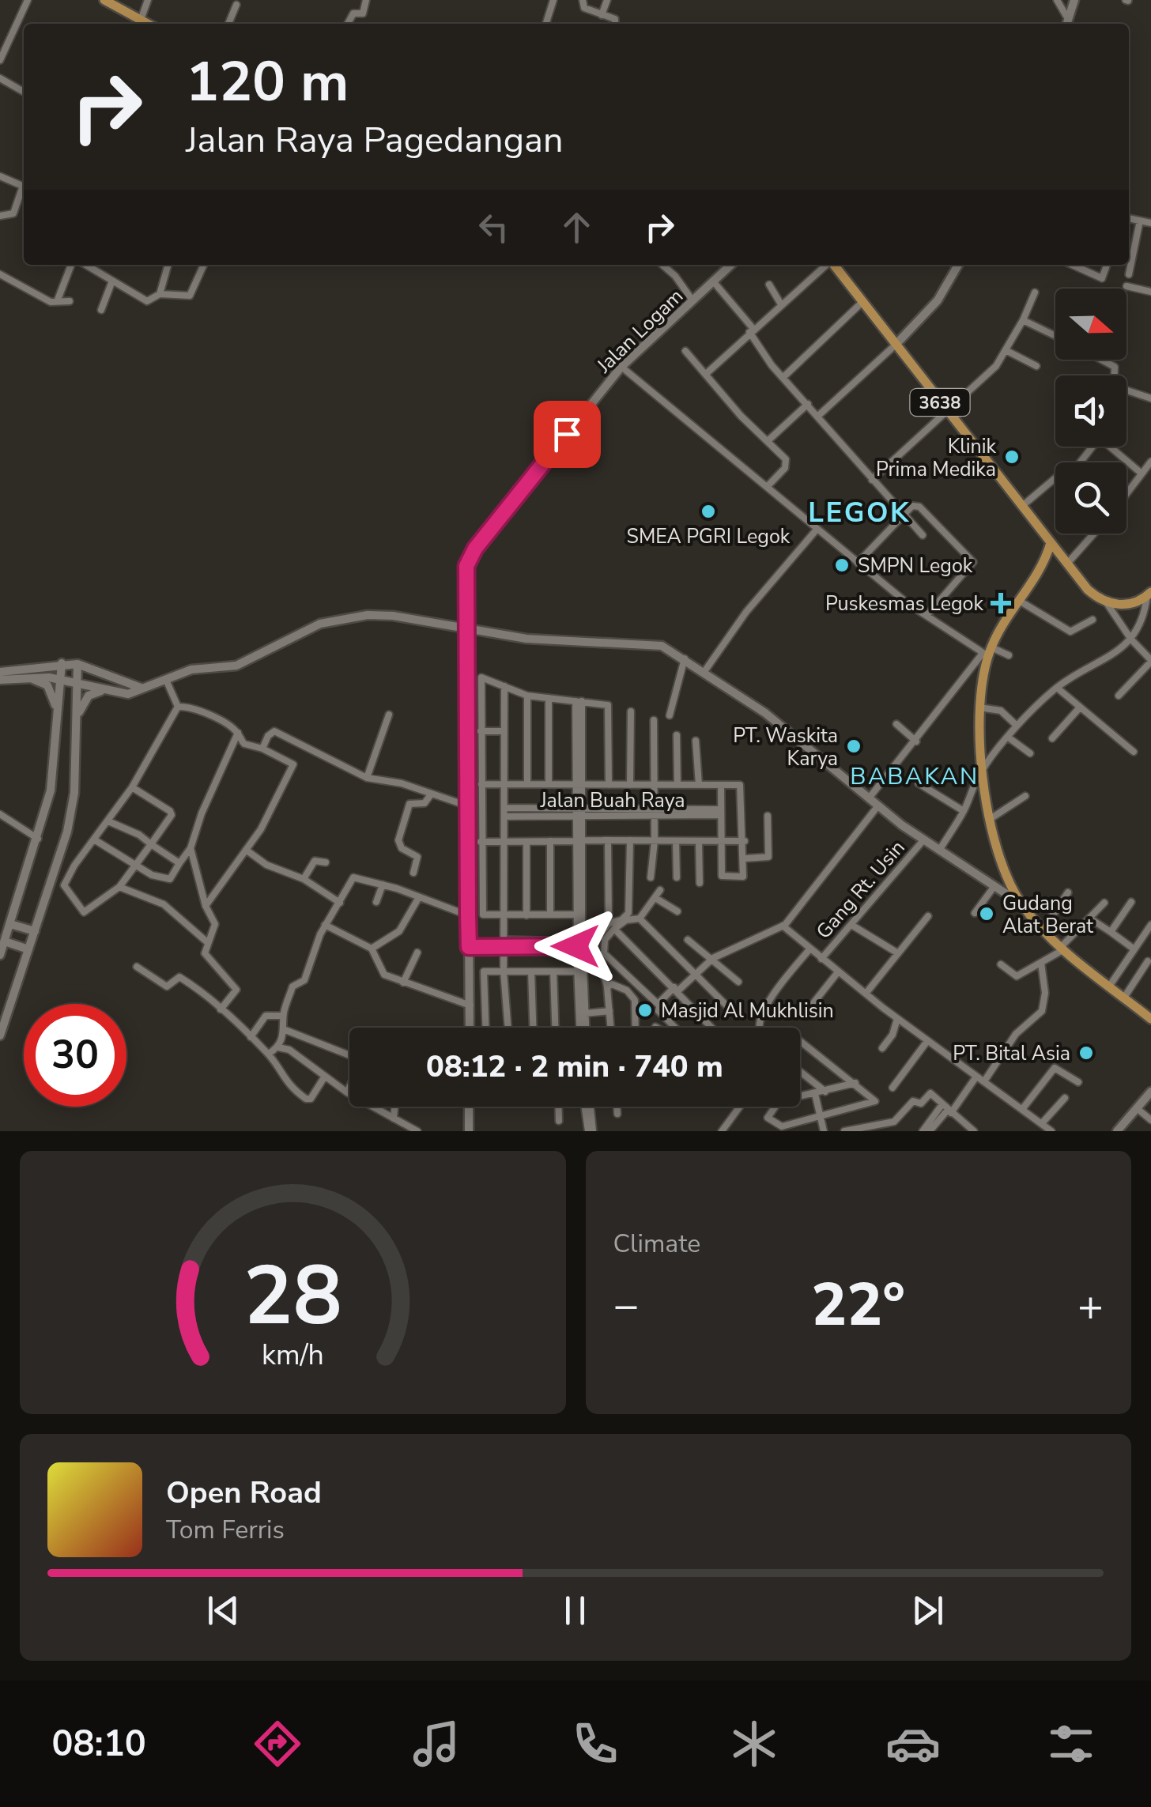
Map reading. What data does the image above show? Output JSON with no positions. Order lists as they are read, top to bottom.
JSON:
{
  "streets": {
    "main road": ["Jalan Logam", "3638"],
    "street": ["Jalan Buah Raya", "Gang Rt. Usin"]
  },
  "districts": ["LEGOK", "BABAKAN"],
  "places": {
    "other": [
      "Klinik Prima Medika",
      "SMEA PGRI Legok",
      "SMPN Legok",
      "PT. Waskita Karya",
      "Gudang Alat Berat",
      "Masjid Al Mukhlisin",
      "PT. Bital Asia"
    ],
    "health": ["Puskesmas Legok"]
  },
  "north": "right",
  "page": {
    "turn": ["120 m", "Jalan Raya Pagedangan"],
    "limit": "30",
    "trip": "08:12 · 2 min · 740 m",
    "tile": "Climate",
    "heat": ["−", "22°", "+"],
    "song": ["Open Road", "Tom Ferris"],
    "tabs": "08:10",
    "gauge": ["28", "km/h"]
  }
}
